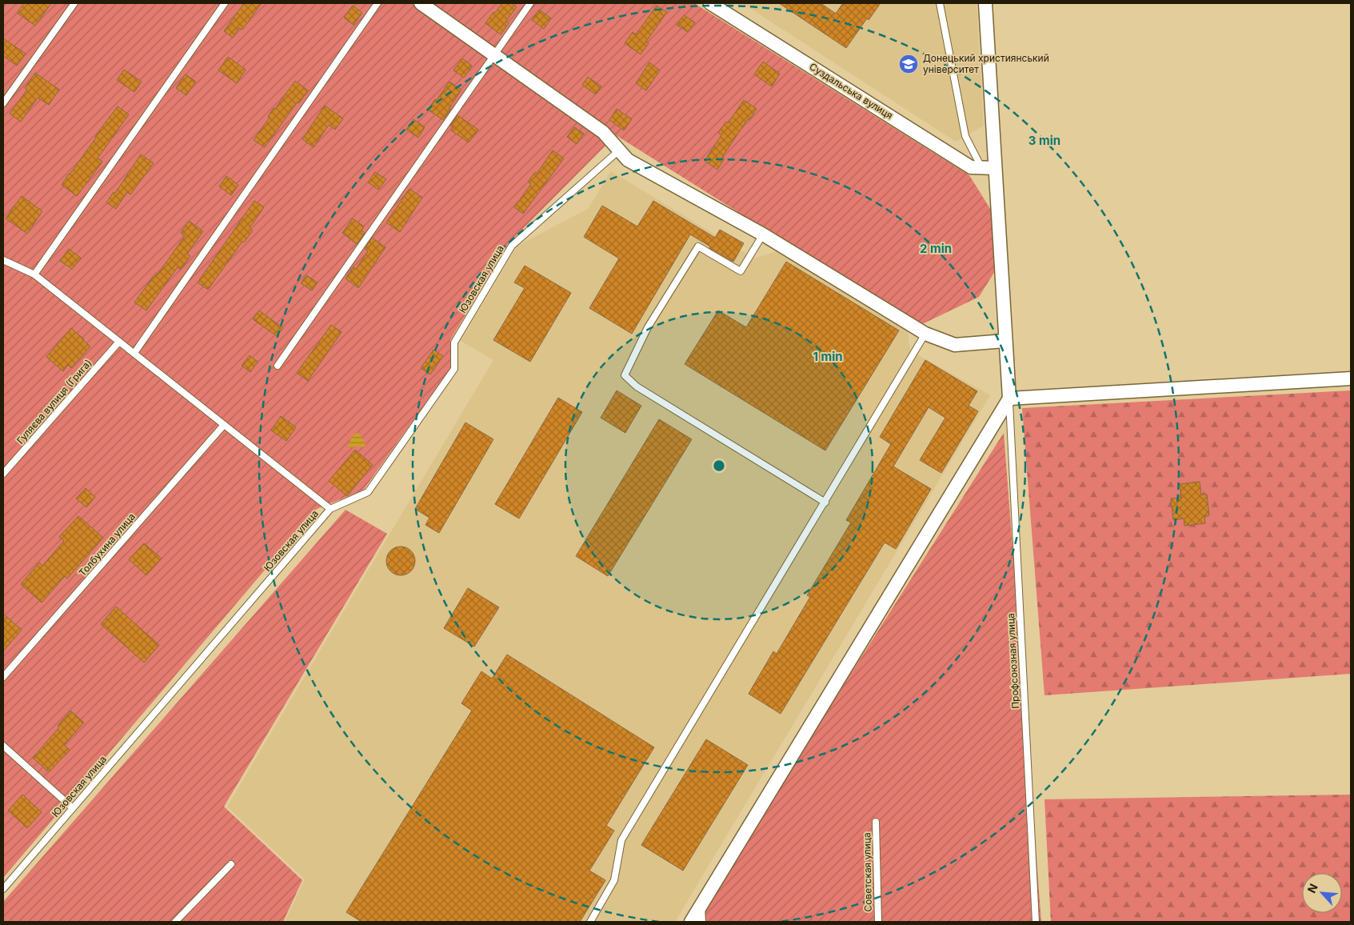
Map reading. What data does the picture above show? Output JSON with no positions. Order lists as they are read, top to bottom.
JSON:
{
  "streets": {
    "street": ["Суздальська вулиця"],
    "lane": [
      "Юзовская улица",
      "Гуляєва вулиця (Грига)",
      "Толбухина улица",
      "Профсоюзная улица",
      "Советская улица"
    ]
  },
  "places": {
    "school or university": ["Донецький християнський університет"]
  },
  "north": "top left",
  "rings": ["3 min", "2 min", "1 min"]
}
